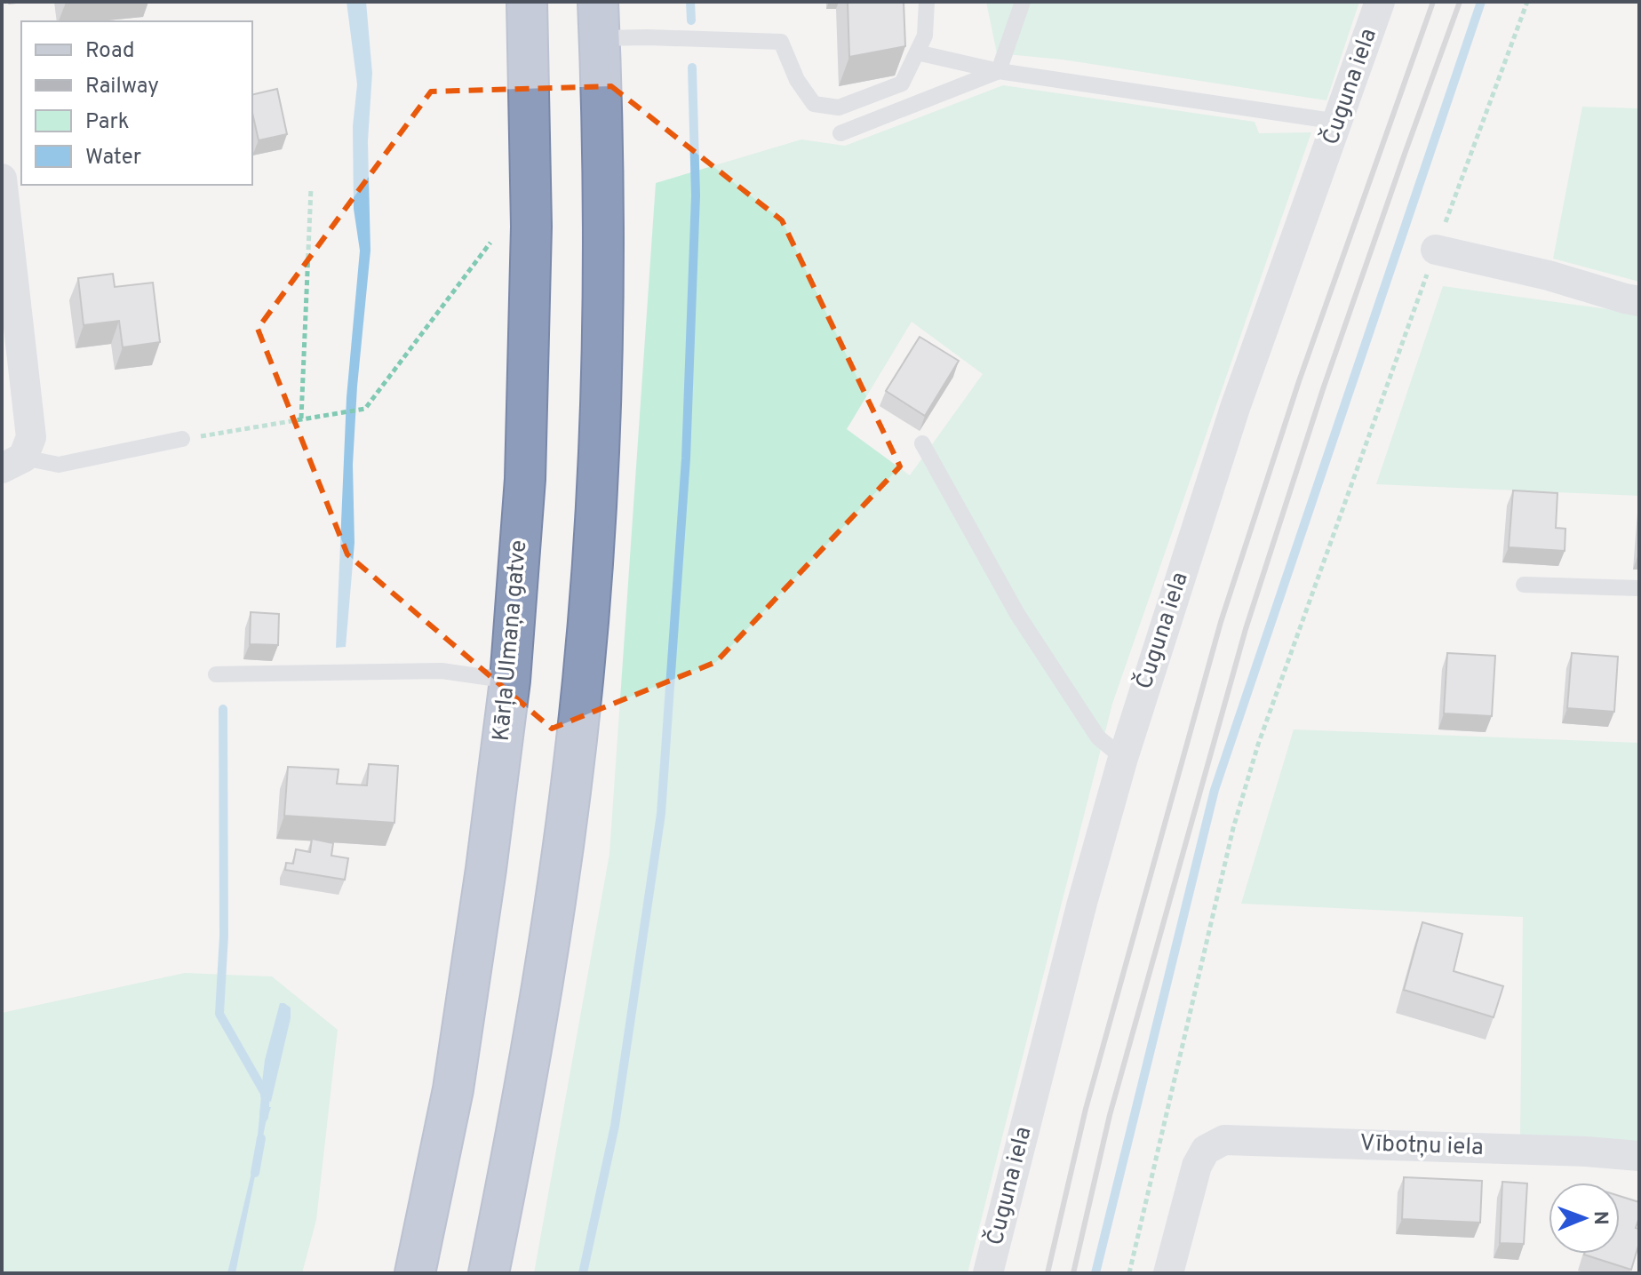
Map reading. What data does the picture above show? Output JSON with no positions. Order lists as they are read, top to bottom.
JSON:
{
  "streets": {
    "highway": ["Kārļa Ulmaņa gatve"],
    "street": ["Čuguna iela", "Vībotņu iela"]
  },
  "legend": [
    "Road",
    "Railway",
    "Park",
    "Water"
  ],
  "north": "right"
}
